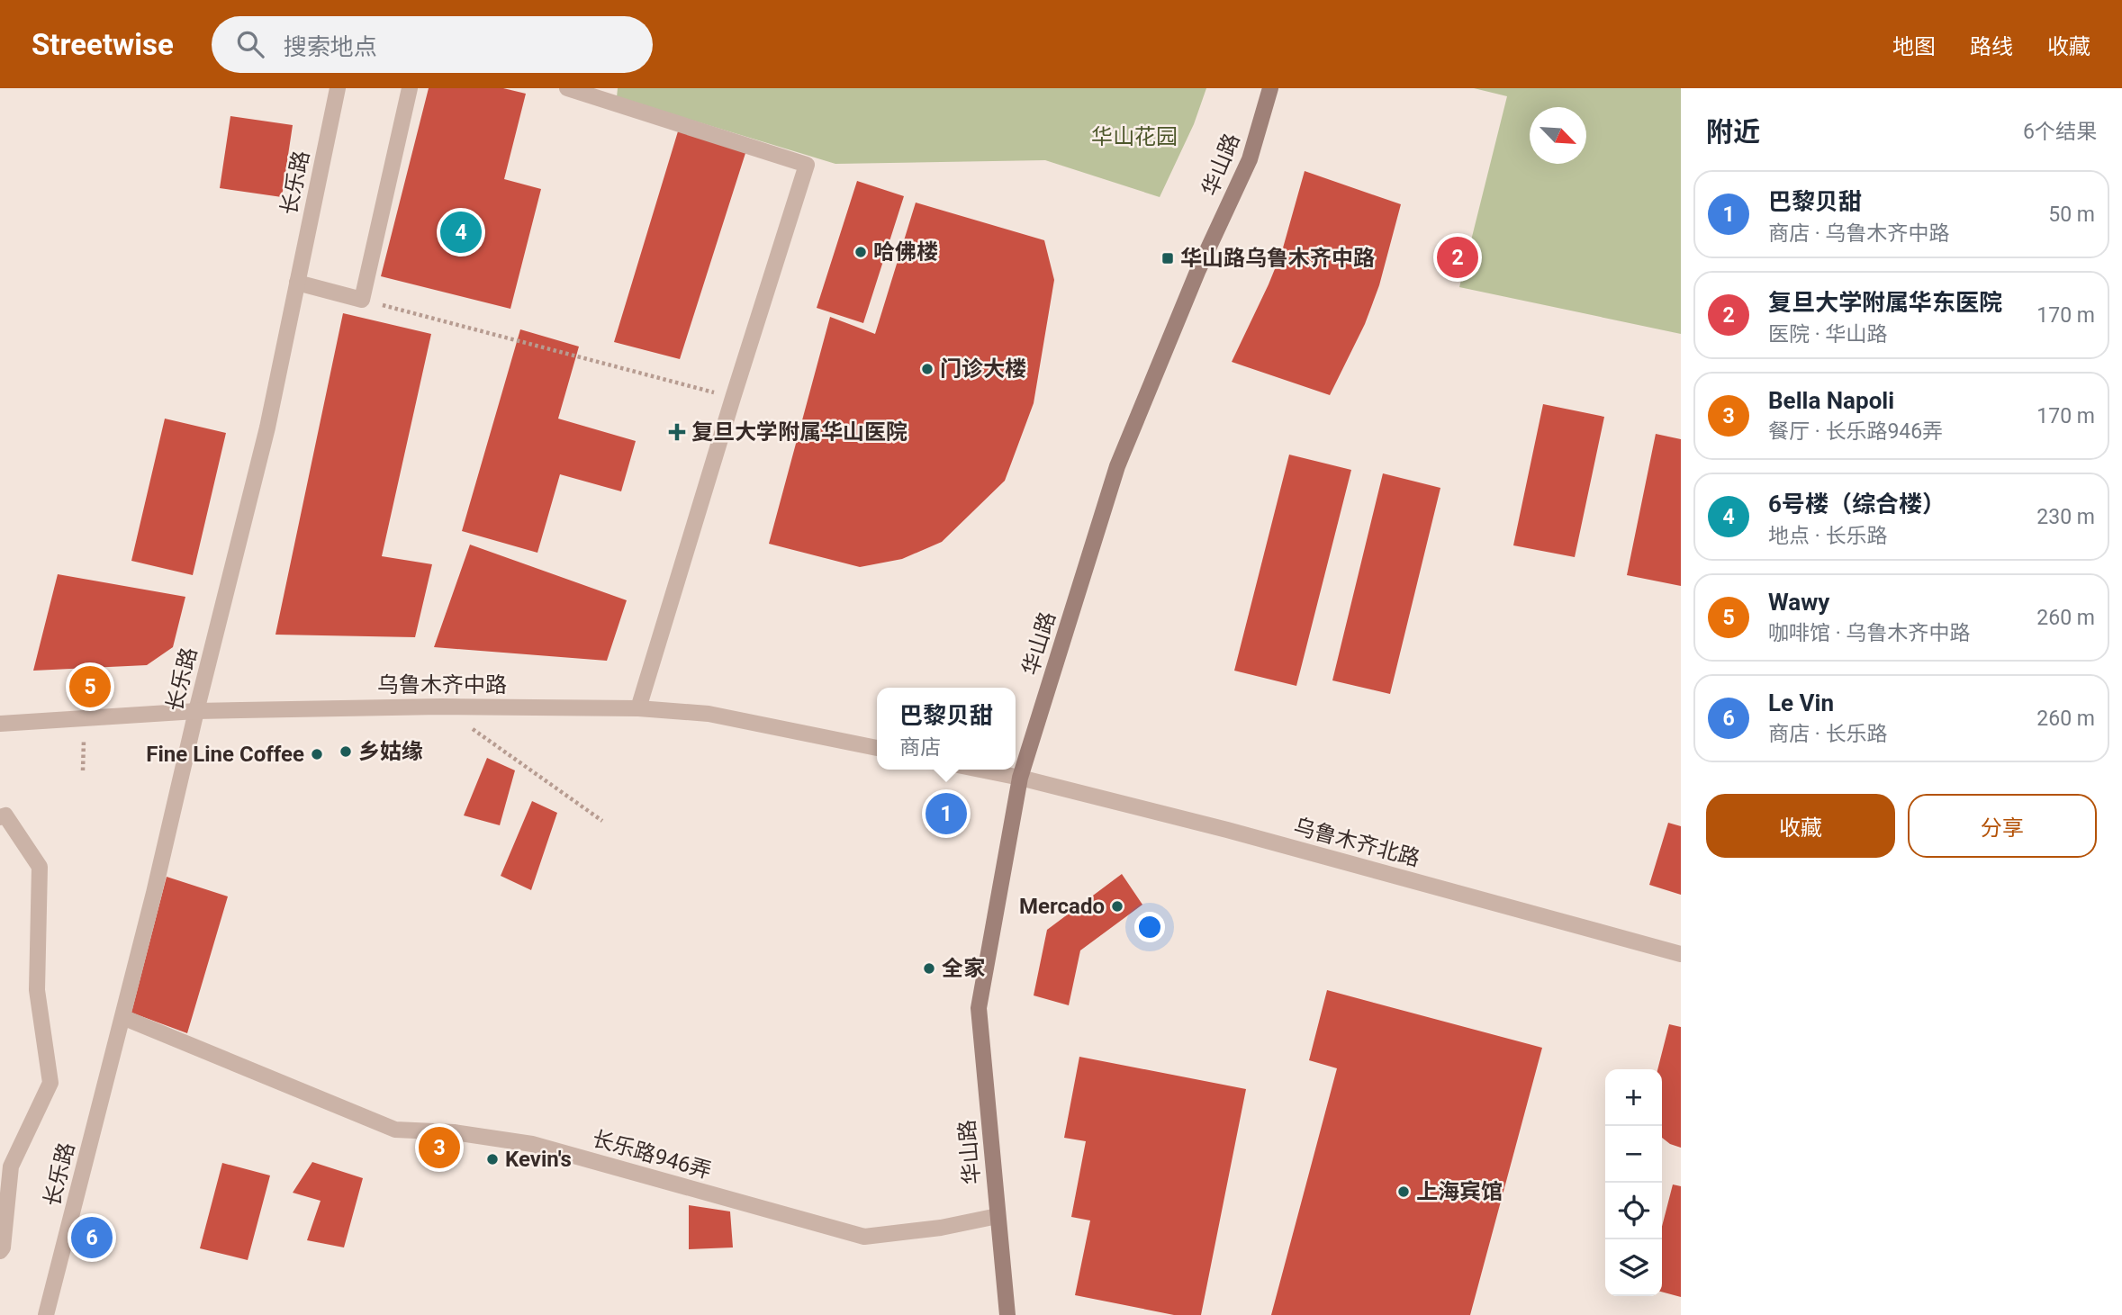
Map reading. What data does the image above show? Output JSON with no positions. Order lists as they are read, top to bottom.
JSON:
{
  "streets": {
    "main road": ["华山路"],
    "street": [
      "长乐路",
      "乌鲁木齐中路",
      "乌鲁木齐北路",
      "长乐路946弄"
    ]
  },
  "crossings": [
    ["华山路", "乌鲁木齐北路"],
    ["华山路", "长乐路946弄"],
    ["长乐路", "乌鲁木齐中路"],
    ["长乐路", "长乐路946弄"]
  ],
  "parks": ["华山花园"],
  "places": {
    "other": [
      "哈佛楼",
      "门诊大楼",
      "乡姑缘",
      "Fine Line Coffee",
      "Mercado",
      "全家",
      "Kevin's",
      "上海宾馆"
    ],
    "transit": ["华山路乌鲁木齐中路"],
    "health": ["复旦大学附属华山医院"]
  },
  "north": "bottom right",
  "page": {
    "header": "Streetwise",
    "search": "搜索地点",
    "nav": ["地图", "路线", "收藏"],
    "heading": ["附近", "6个结果"],
    "list": [
      {
        "mark": "1",
        "name": "巴黎贝甜",
        "note": "商店 · 乌鲁木齐中路",
        "value": "50 m"
      },
      {
        "mark": "2",
        "name": "复旦大学附属华东医院",
        "note": "医院 · 华山路",
        "value": "170 m"
      },
      {
        "mark": "3",
        "name": "Bella Napoli",
        "note": "餐厅 · 长乐路946弄",
        "value": "170 m"
      },
      {
        "mark": "4",
        "name": "6号楼（综合楼）",
        "note": "地点 · 长乐路",
        "value": "230 m"
      },
      {
        "mark": "5",
        "name": "Wawy",
        "note": "咖啡馆 · 乌鲁木齐中路",
        "value": "260 m"
      },
      {
        "mark": "6",
        "name": "Le Vin",
        "note": "商店 · 长乐路",
        "value": "260 m"
      }
    ],
    "pins": [
      "4",
      "2",
      "5",
      "1",
      "3",
      "6"
    ],
    "popup": ["巴黎贝甜", "商店"],
    "buttons": ["收藏", "分享"],
    "map_buttons": ["+", "−"]
  }
}
